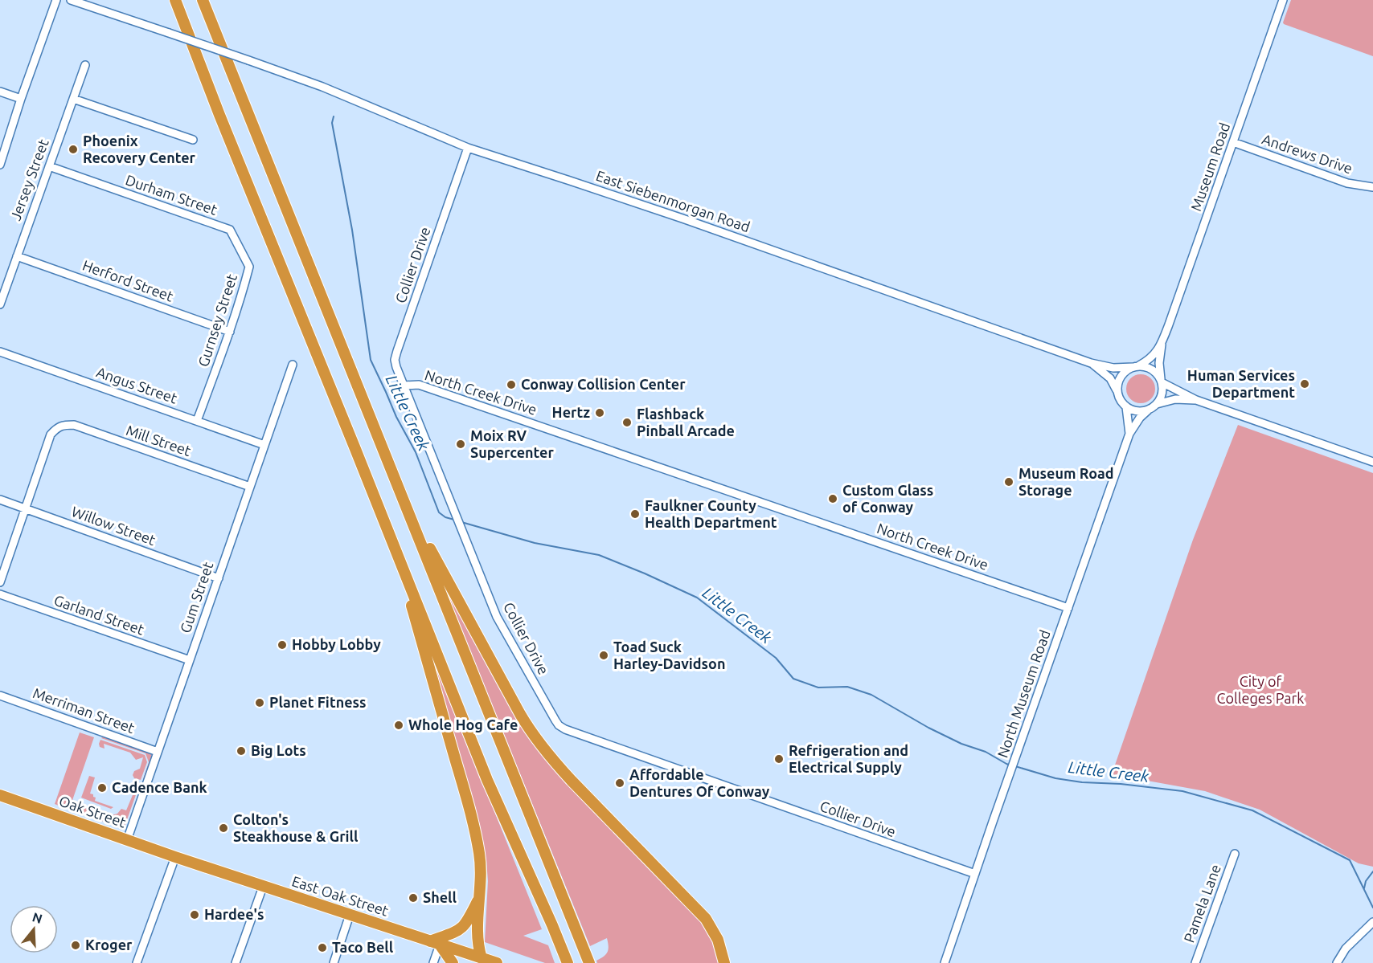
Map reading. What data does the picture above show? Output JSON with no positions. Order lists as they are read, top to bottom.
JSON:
{
  "streets": {
    "highway": ["Oak Street", "East Oak Street"],
    "street": [
      "Andrews Drive",
      "Museum Road",
      "Jersey Street",
      "Durham Street",
      "East Siebenmorgan Road",
      "Collier Drive",
      "Herford Street",
      "Gurnsey Street",
      "Angus Street",
      "North Creek Drive",
      "Mill Street",
      "Willow Street",
      "Gum Street",
      "Garland Street",
      "North Museum Road",
      "Merriman Street",
      "Pamela Lane"
    ]
  },
  "crossings": [
    ["Andrews Drive", "Museum Road"],
    ["Museum Road", "East Siebenmorgan Road"],
    ["Museum Road", "North Museum Road"],
    ["Jersey Street", "Durham Street"],
    ["Jersey Street", "Herford Street"],
    ["Durham Street", "Gurnsey Street"],
    ["East Siebenmorgan Road", "Collier Drive"],
    ["East Siebenmorgan Road", "North Museum Road"],
    ["Collier Drive", "North Creek Drive"],
    ["Collier Drive", "North Museum Road"],
    ["Herford Street", "Gurnsey Street"],
    ["Gurnsey Street", "Angus Street"],
    ["Angus Street", "Gum Street"],
    ["North Creek Drive", "North Museum Road"],
    ["Mill Street", "Willow Street"],
    ["Mill Street", "Gum Street"],
    ["Willow Street", "Gum Street"],
    ["Gum Street", "Garland Street"],
    ["Gum Street", "Merriman Street"],
    ["Gum Street", "Oak Street"],
    ["Oak Street", "East Oak Street"]
  ],
  "water": ["Little Creek"],
  "parks": ["City of Colleges Park"],
  "places": [
    "Phoenix Recovery Center",
    "Human Services Department",
    "Conway Collision Center",
    "Hertz",
    "Flashback Pinball Arcade",
    "Moix RV Supercenter",
    "Museum Road Storage",
    "Custom Glass of Conway",
    "Faulkner County Health Department",
    "Hobby Lobby",
    "Toad Suck Harley-Davidson",
    "Planet Fitness",
    "Whole Hog Cafe",
    "Big Lots",
    "Refrigeration and Electrical Supply",
    "Affordable Dentures Of Conway",
    "Cadence Bank",
    "Colton's Steakhouse & Grill",
    "Shell",
    "Hardee's",
    "Kroger",
    "Taco Bell"
  ],
  "north": "top"
}
